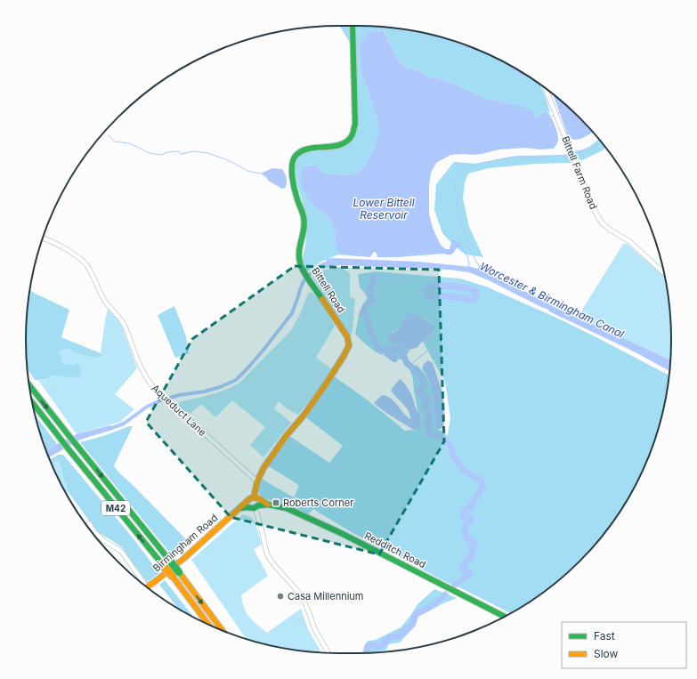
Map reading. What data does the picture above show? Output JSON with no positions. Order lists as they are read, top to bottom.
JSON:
{
  "streets": {
    "main road": [
      "Bittell Road",
      "M42",
      "Birmingham Road",
      "Redditch Road"
    ],
    "street": ["Bittell Farm Road", "Aqueduct Lane"]
  },
  "crossings": [
    ["Bittell Road", "Aqueduct Lane"],
    ["Bittell Road", "Birmingham Road"],
    ["Bittell Road", "Redditch Road"],
    ["Birmingham Road", "Redditch Road"]
  ],
  "water": ["Lower Bittell Reservoir", "Worcester & Birmingham Canal"],
  "places": {
    "transit": ["Roberts Corner"],
    "other": ["Casa Millennium"]
  },
  "legend": ["Fast", "Slow"]
}
